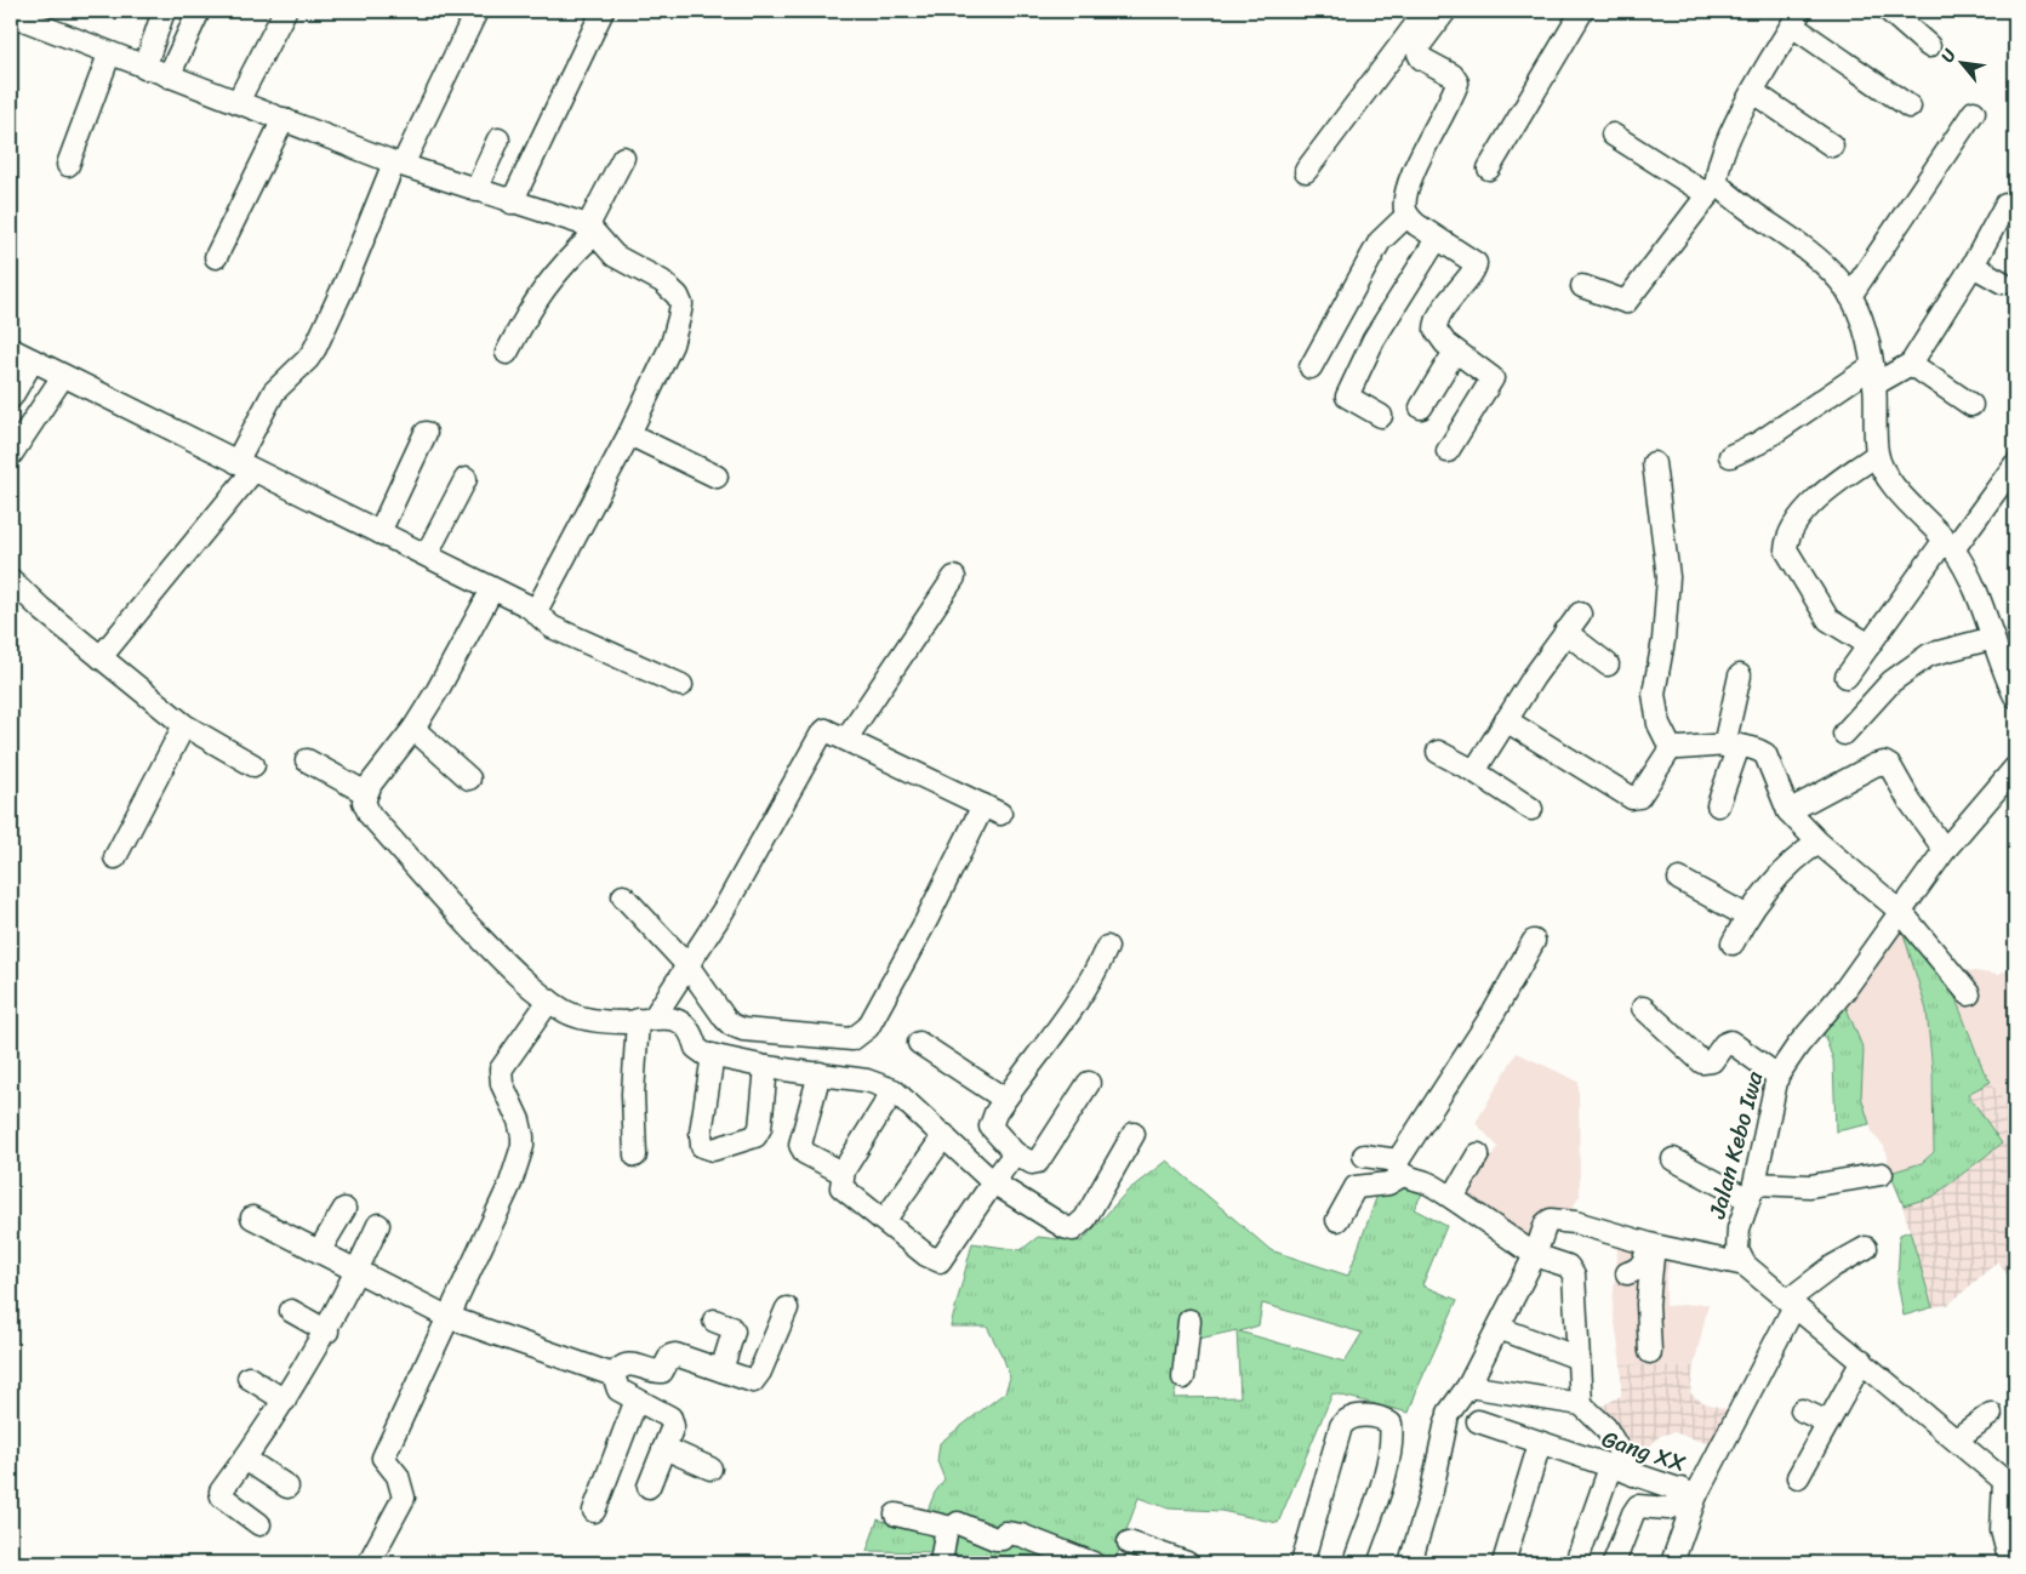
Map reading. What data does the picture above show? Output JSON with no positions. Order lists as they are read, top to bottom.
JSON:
{
  "streets": {
    "street": ["Jalan Kebo Iwa", "Gang XX"]
  },
  "north": "top left"
}
